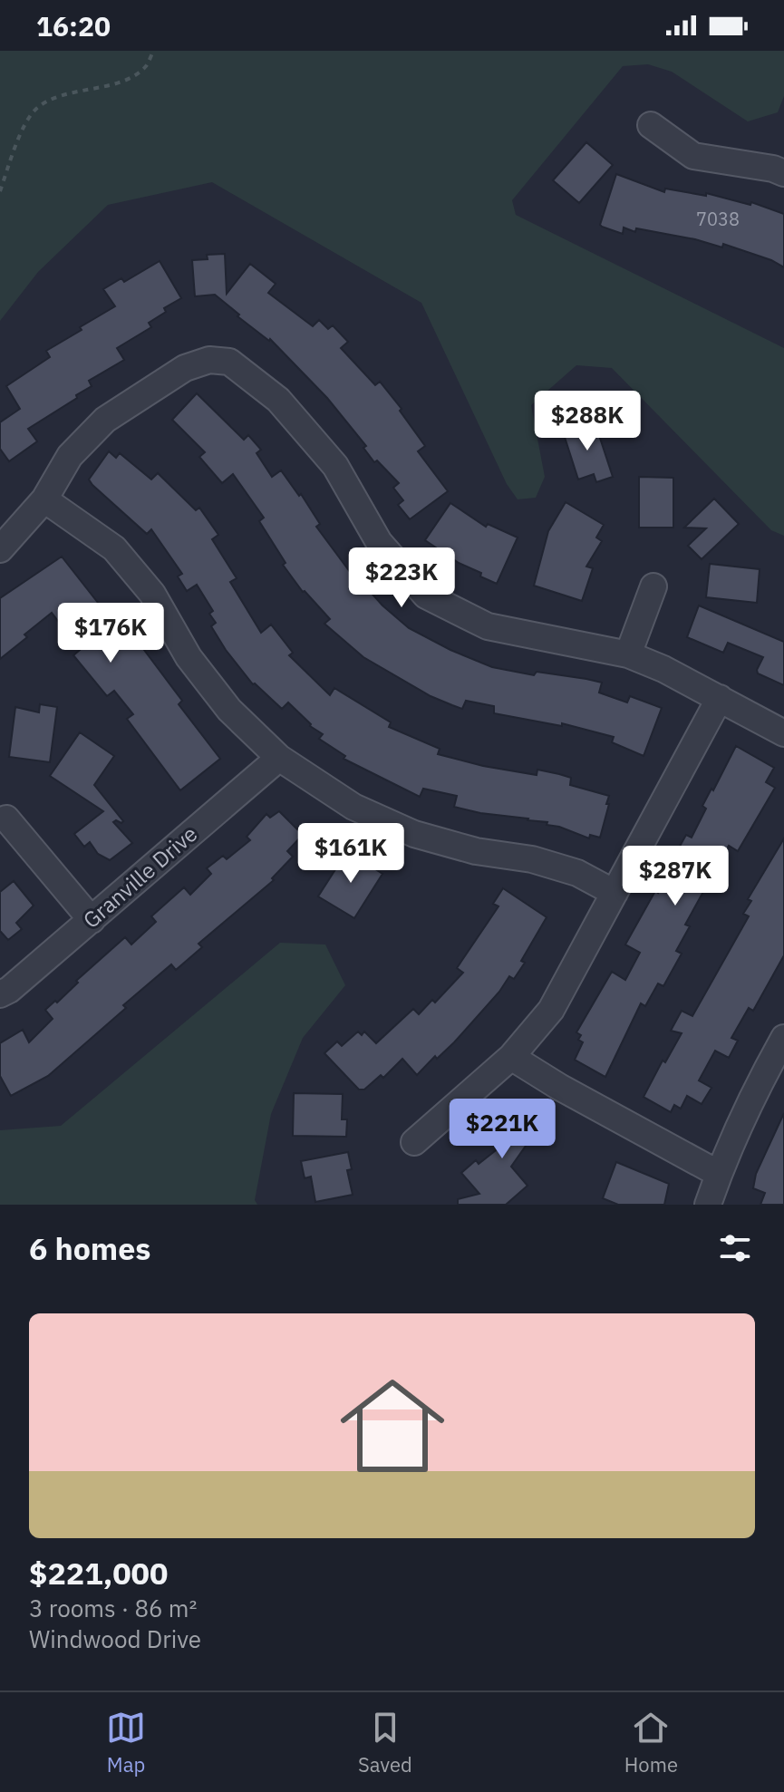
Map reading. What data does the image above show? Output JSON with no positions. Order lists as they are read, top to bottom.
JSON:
{
  "streets": {
    "street": ["Granville Drive"]
  },
  "house_numbers": ["7038"],
  "page": {
    "status": "16:20",
    "price": [
      "$288K",
      "$223K",
      "$176K",
      "$161K",
      "$287K",
      "$221K"
    ],
    "heading": "6 homes",
    "list": [
      {
        "name": "$221,000",
        "note": "3 rooms · 86 m² · Windwood Drive"
      }
    ],
    "tabs": ["Map", "Saved", "Home"]
  }
}
